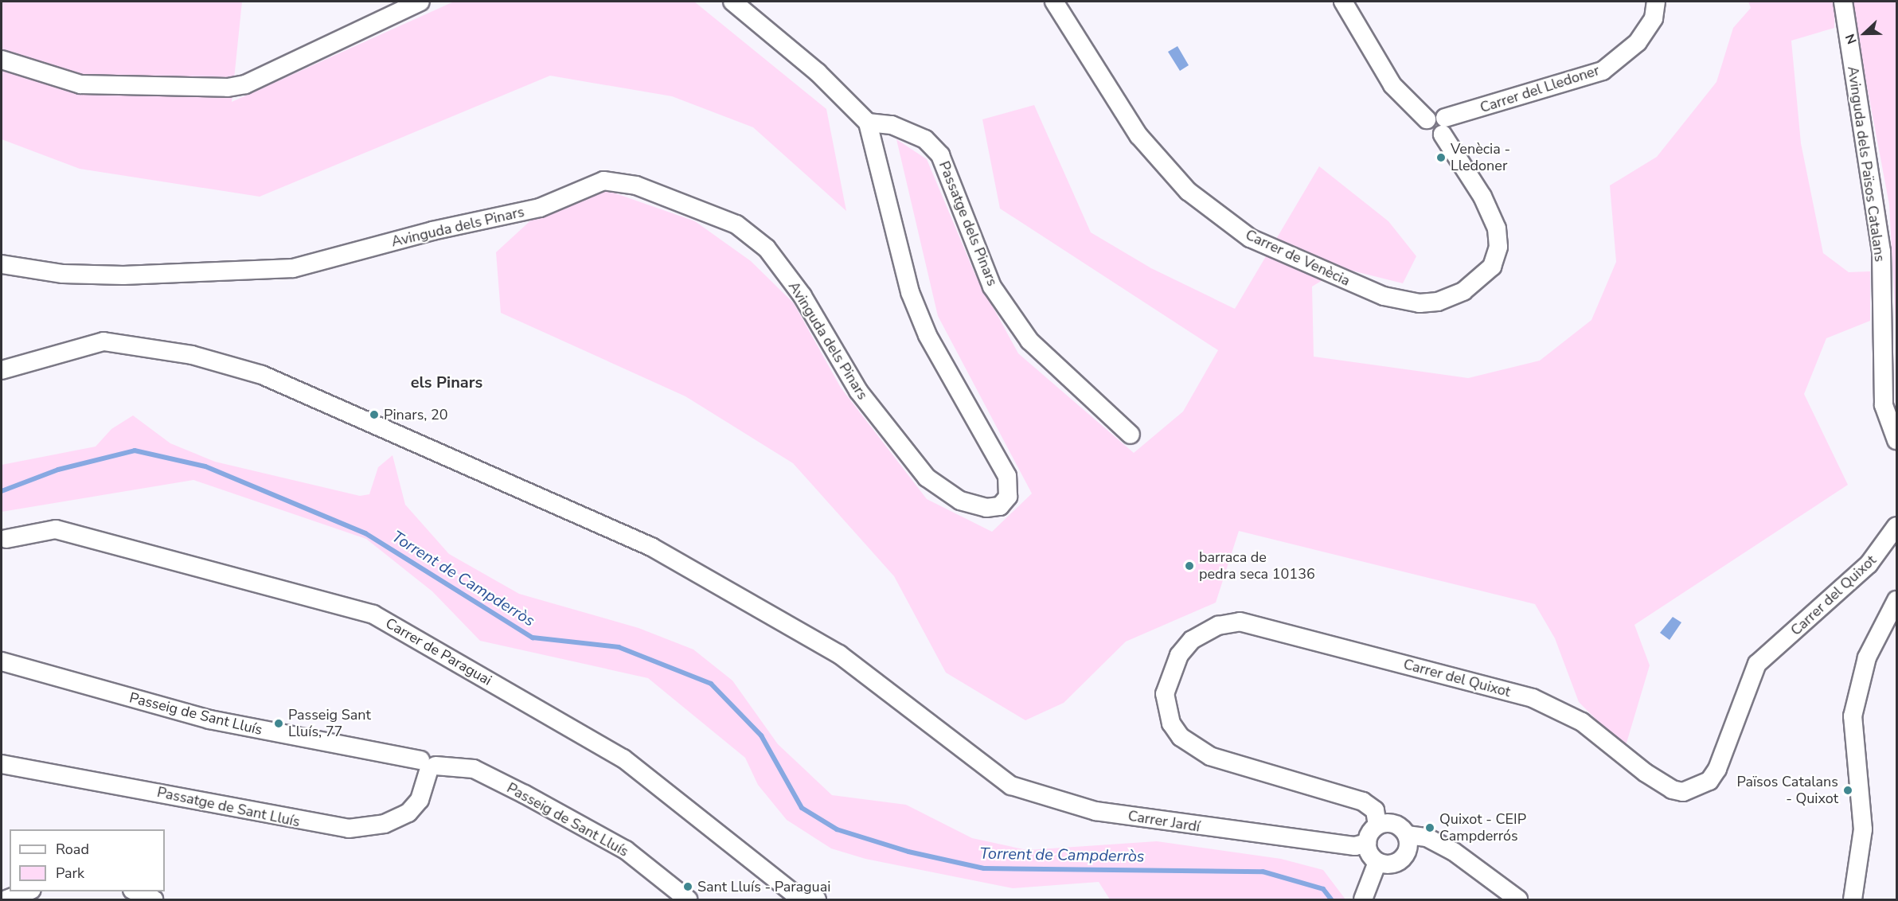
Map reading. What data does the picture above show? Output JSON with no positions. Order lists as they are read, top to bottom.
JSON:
{
  "streets": {
    "street": [
      "Carrer del Lledoner",
      "Avinguda dels Països Catalans",
      "Passatge dels Pinars",
      "Avinguda dels Pinars",
      "Carrer de Venècia",
      "Carrer del Quixot",
      "Carrer de Paraguai",
      "Passeig de Sant Lluís",
      "Passatge de Sant Lluís",
      "Carrer Jardí"
    ]
  },
  "crossings": [
    ["Carrer del Lledoner", "Carrer de Venècia"],
    ["Passatge dels Pinars", "Avinguda dels Pinars"],
    ["Carrer del Quixot", "Carrer Jardí"],
    ["Passeig de Sant Lluís", "Passatge de Sant Lluís"]
  ],
  "districts": ["els Pinars"],
  "water": ["Torrent de Campderròs"],
  "places": [
    "Venècia - Lledoner",
    "Pinars, 20",
    "barraca de pedra seca 10136",
    "Passeig Sant Lluís, 77",
    "Països Catalans - Quixot",
    "Quixot - CEIP Campderrós",
    "Sant Lluís - Paraguai"
  ],
  "legend": ["Road", "Park"],
  "north": "left"
}
